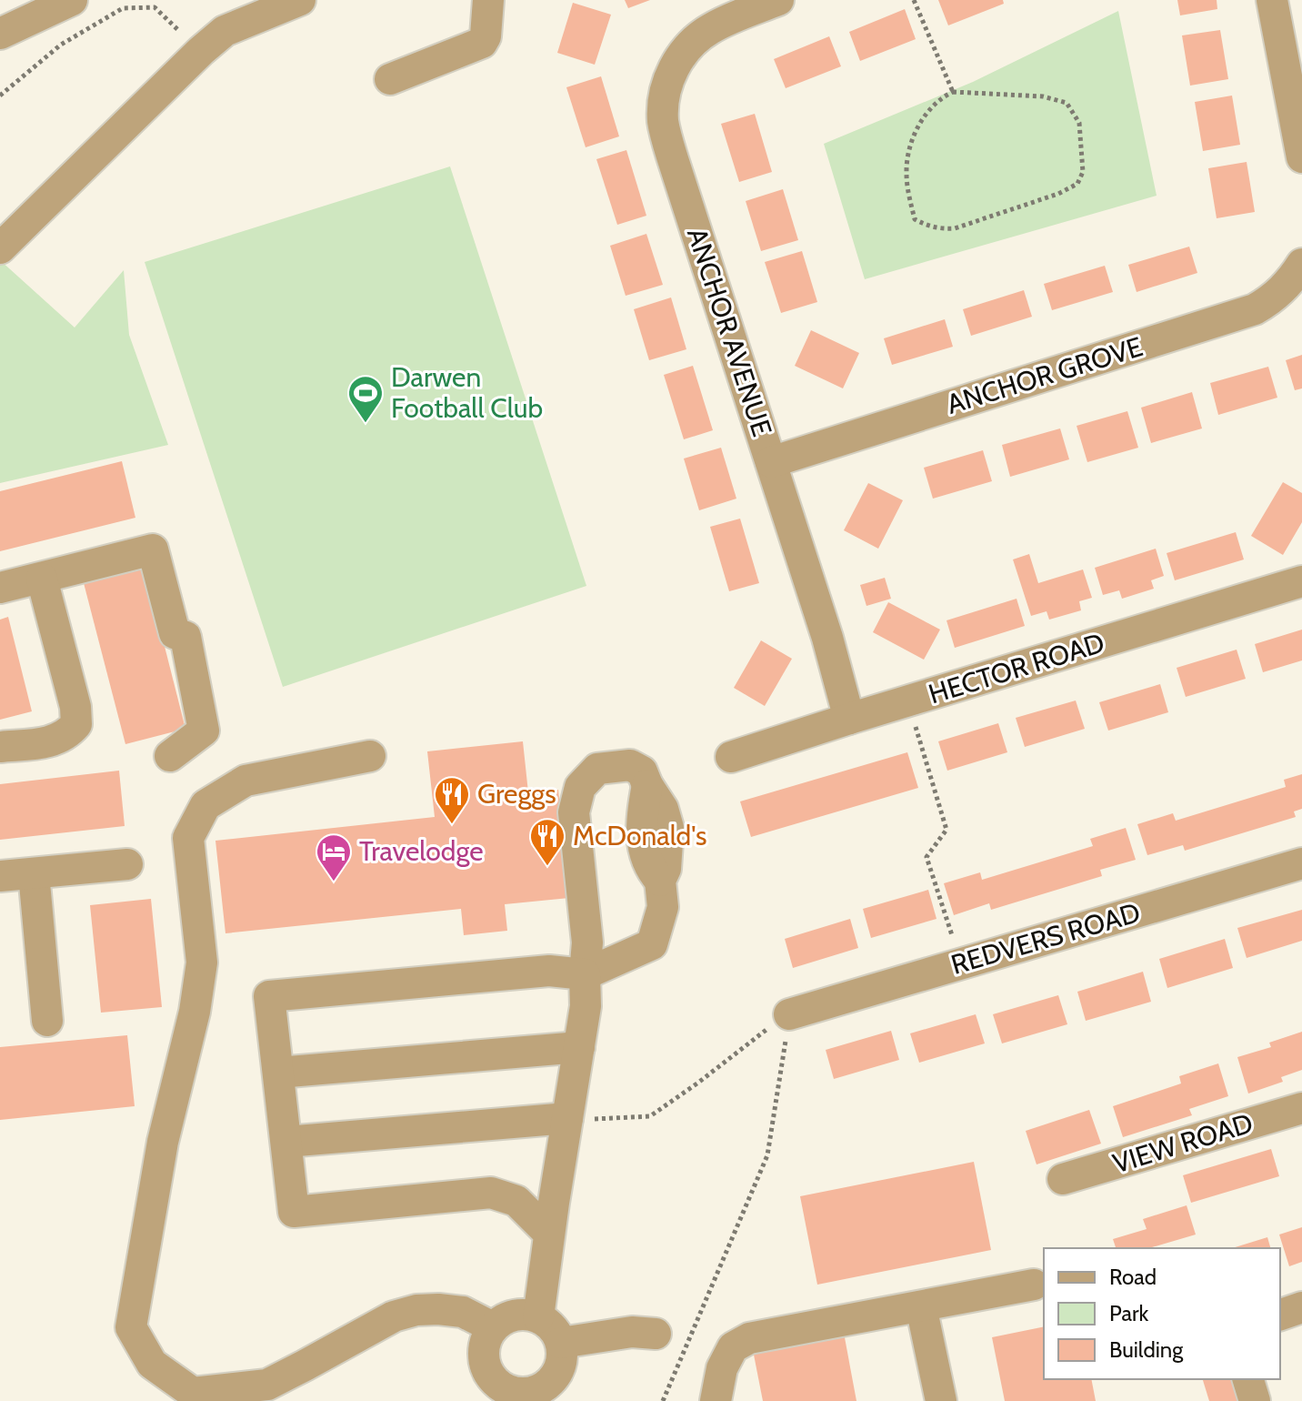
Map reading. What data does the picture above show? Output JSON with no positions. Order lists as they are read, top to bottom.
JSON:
{
  "streets": {
    "street": [
      "ANCHOR AVENUE",
      "ANCHOR GROVE",
      "HECTOR ROAD",
      "REDVERS ROAD",
      "VIEW ROAD"
    ]
  },
  "crossings": [
    ["ANCHOR AVENUE", "ANCHOR GROVE"],
    ["ANCHOR AVENUE", "HECTOR ROAD"]
  ],
  "places": {
    "sports": ["Darwen Football Club"],
    "restaurant": ["Greggs", "McDonald's"],
    "hotel": ["Travelodge"]
  },
  "legend": ["Road", "Park", "Building"]
}
